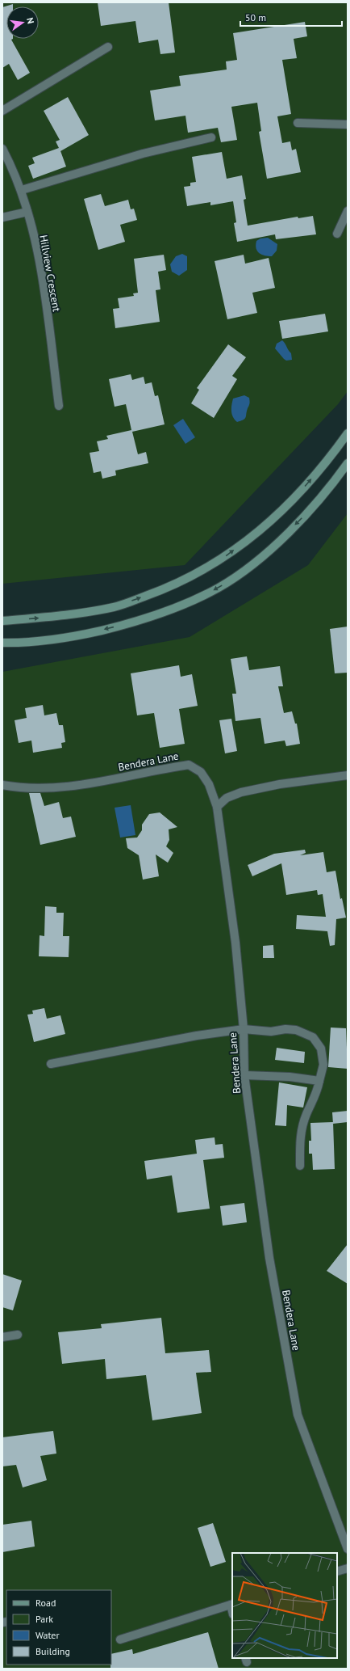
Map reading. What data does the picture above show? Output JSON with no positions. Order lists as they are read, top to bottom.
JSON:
{
  "streets": {
    "street": ["Hillview Crescent", "Bendera Lane"]
  },
  "legend": [
    "Road",
    "Park",
    "Water",
    "Building"
  ],
  "scale_bar": "50 m",
  "north": "right"
}
